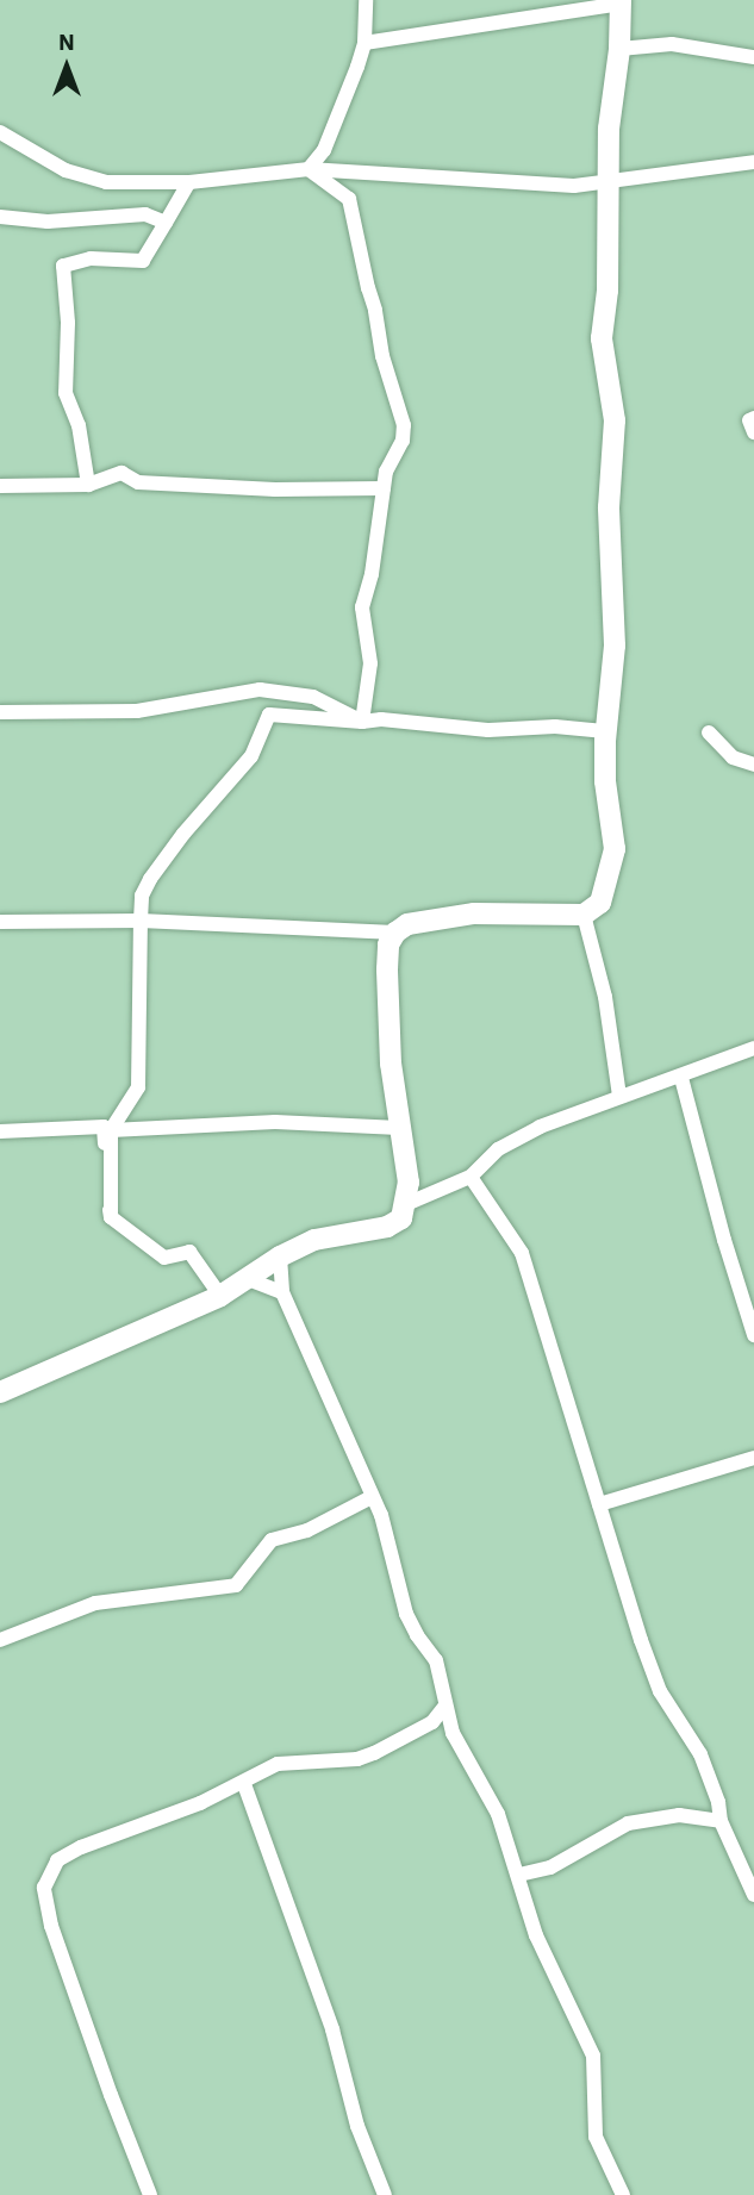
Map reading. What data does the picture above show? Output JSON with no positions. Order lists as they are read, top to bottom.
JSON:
{
  "north": "top"
}
